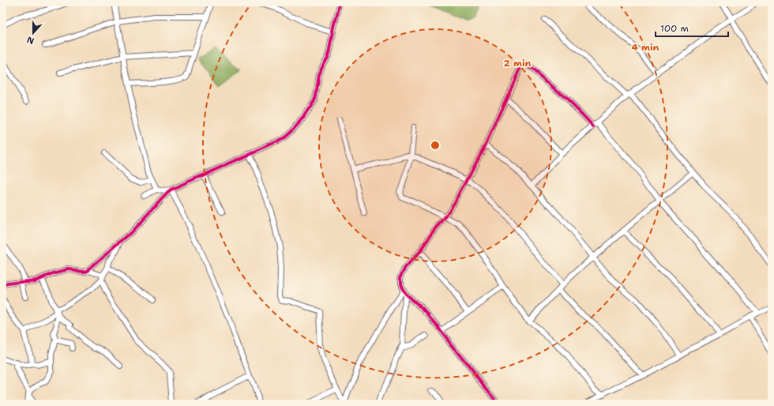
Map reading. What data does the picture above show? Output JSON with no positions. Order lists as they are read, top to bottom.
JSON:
{
  "scale_bar": "100 m",
  "north": "bottom",
  "rings": ["4 min", "2 min"]
}
